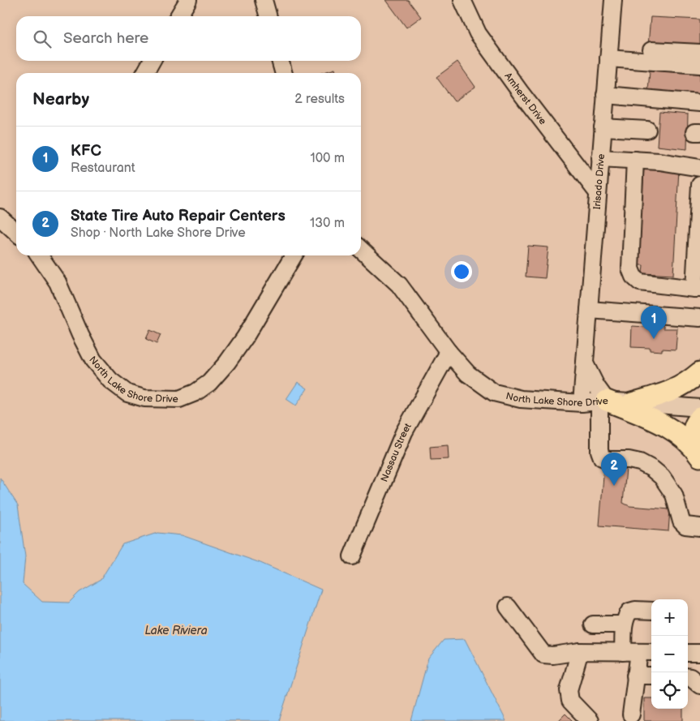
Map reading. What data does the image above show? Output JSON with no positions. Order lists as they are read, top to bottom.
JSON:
{
  "streets": {
    "street": [
      "Amherst Drive",
      "Irisado Drive",
      "North Lake Shore Drive",
      "Nassau Street"
    ]
  },
  "crossings": [
    ["Amherst Drive", "Irisado Drive"],
    ["Irisado Drive", "North Lake Shore Drive"],
    ["North Lake Shore Drive", "Nassau Street"]
  ],
  "water": ["Lake Riviera"],
  "page": {
    "search": "Search here",
    "heading": ["Nearby", "2 results"],
    "list": [
      {
        "mark": "1",
        "name": "KFC",
        "note": "Restaurant",
        "value": "100 m"
      },
      {
        "mark": "2",
        "name": "State Tire Auto Repair Centers",
        "note": "Shop · North Lake Shore Drive",
        "value": "130 m"
      }
    ],
    "pins": ["1", "2"],
    "map_buttons": ["+", "−"]
  }
}
